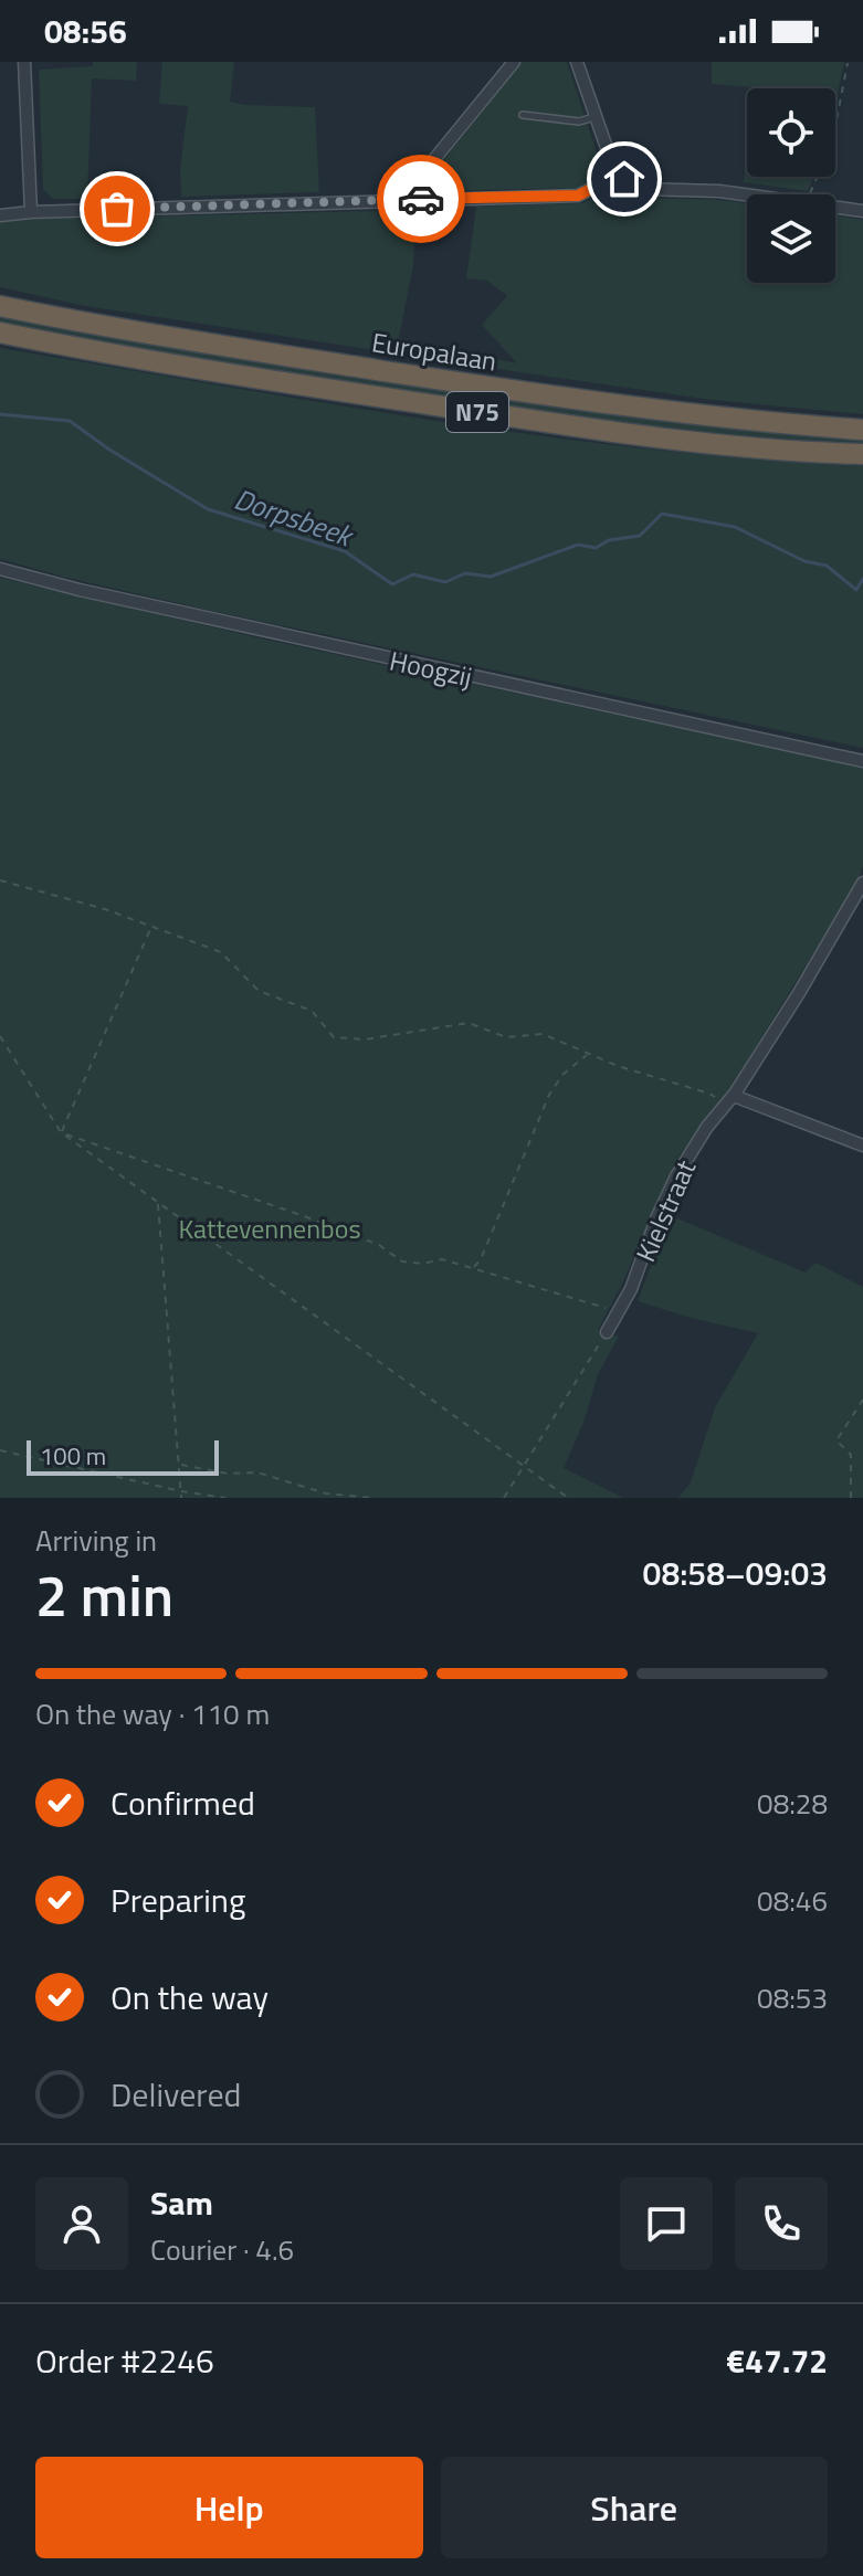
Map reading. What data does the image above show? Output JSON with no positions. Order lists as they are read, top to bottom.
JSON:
{
  "streets": {
    "highway": ["Europalaan", "N75"],
    "street": ["Hoogzij", "Kielstraat"]
  },
  "water": ["Dorpsbeek"],
  "parks": ["Kattevennenbos"],
  "scale_bar": "100 m",
  "page": {
    "status": "08:56",
    "scale": "100 m",
    "heading": ["2 min", "Arriving in", "08:58–09:03"],
    "panel": [
      "Sam",
      "Courier · 4.6",
      "Order #2246",
      "€47.72"
    ],
    "bar": "On the way · 110 m",
    "list": [
      ["Confirmed", "08:28"],
      ["Preparing", "08:46"],
      ["On the way", "08:53"],
      "Delivered"
    ],
    "buttons": ["Help", "Share"]
  }
}
